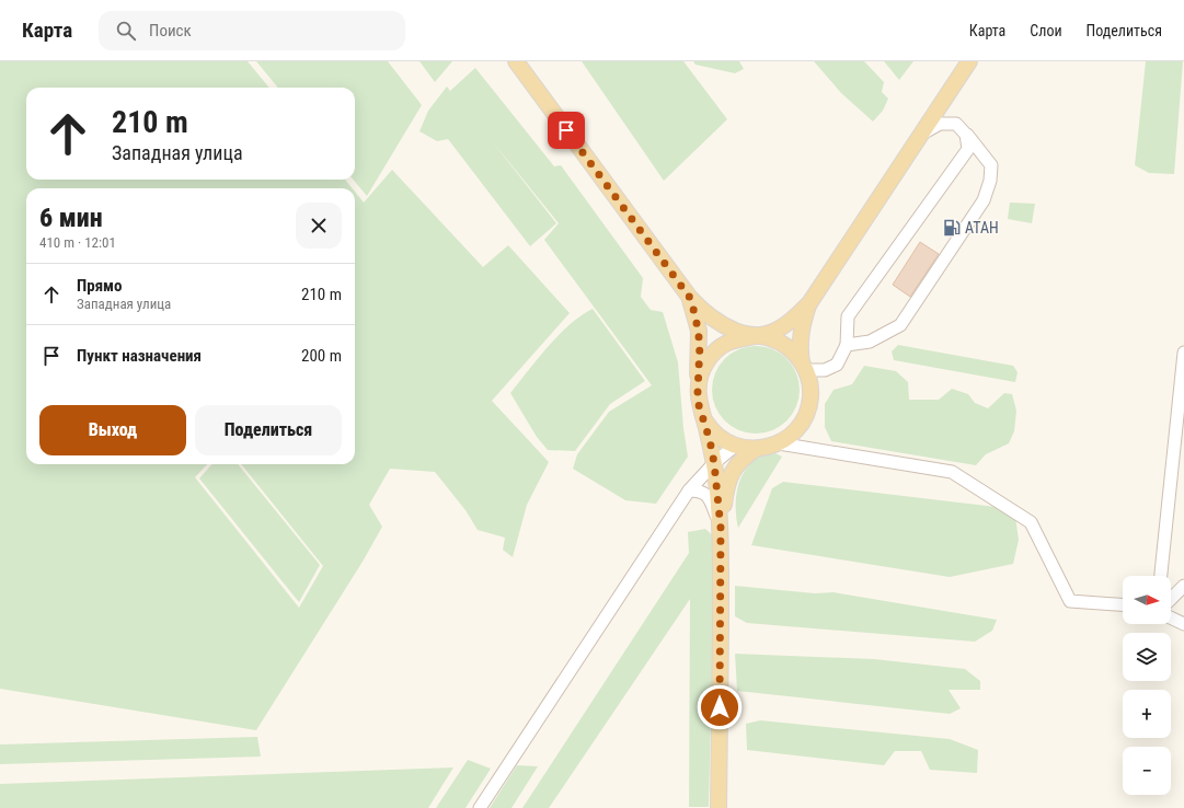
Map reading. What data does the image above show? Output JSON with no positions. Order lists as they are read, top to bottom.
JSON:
{
  "places": {
    "fuel station": ["АТАН"]
  },
  "north": "right",
  "page": {
    "header": "Карта",
    "search": "Поиск",
    "nav": ["Карта", "Слои", "Поделиться"],
    "turn": ["210 m", "Западная улица"],
    "heading": ["6 мин", "410 m · 12:01"],
    "list": [
      {
        "name": "Прямо",
        "note": "Западная улица",
        "value": "210 m"
      },
      {
        "name": "Пункт назначения",
        "value": "200 m"
      }
    ],
    "buttons": ["Выход", "Поделиться"],
    "map_buttons": ["+", "−"]
  }
}
